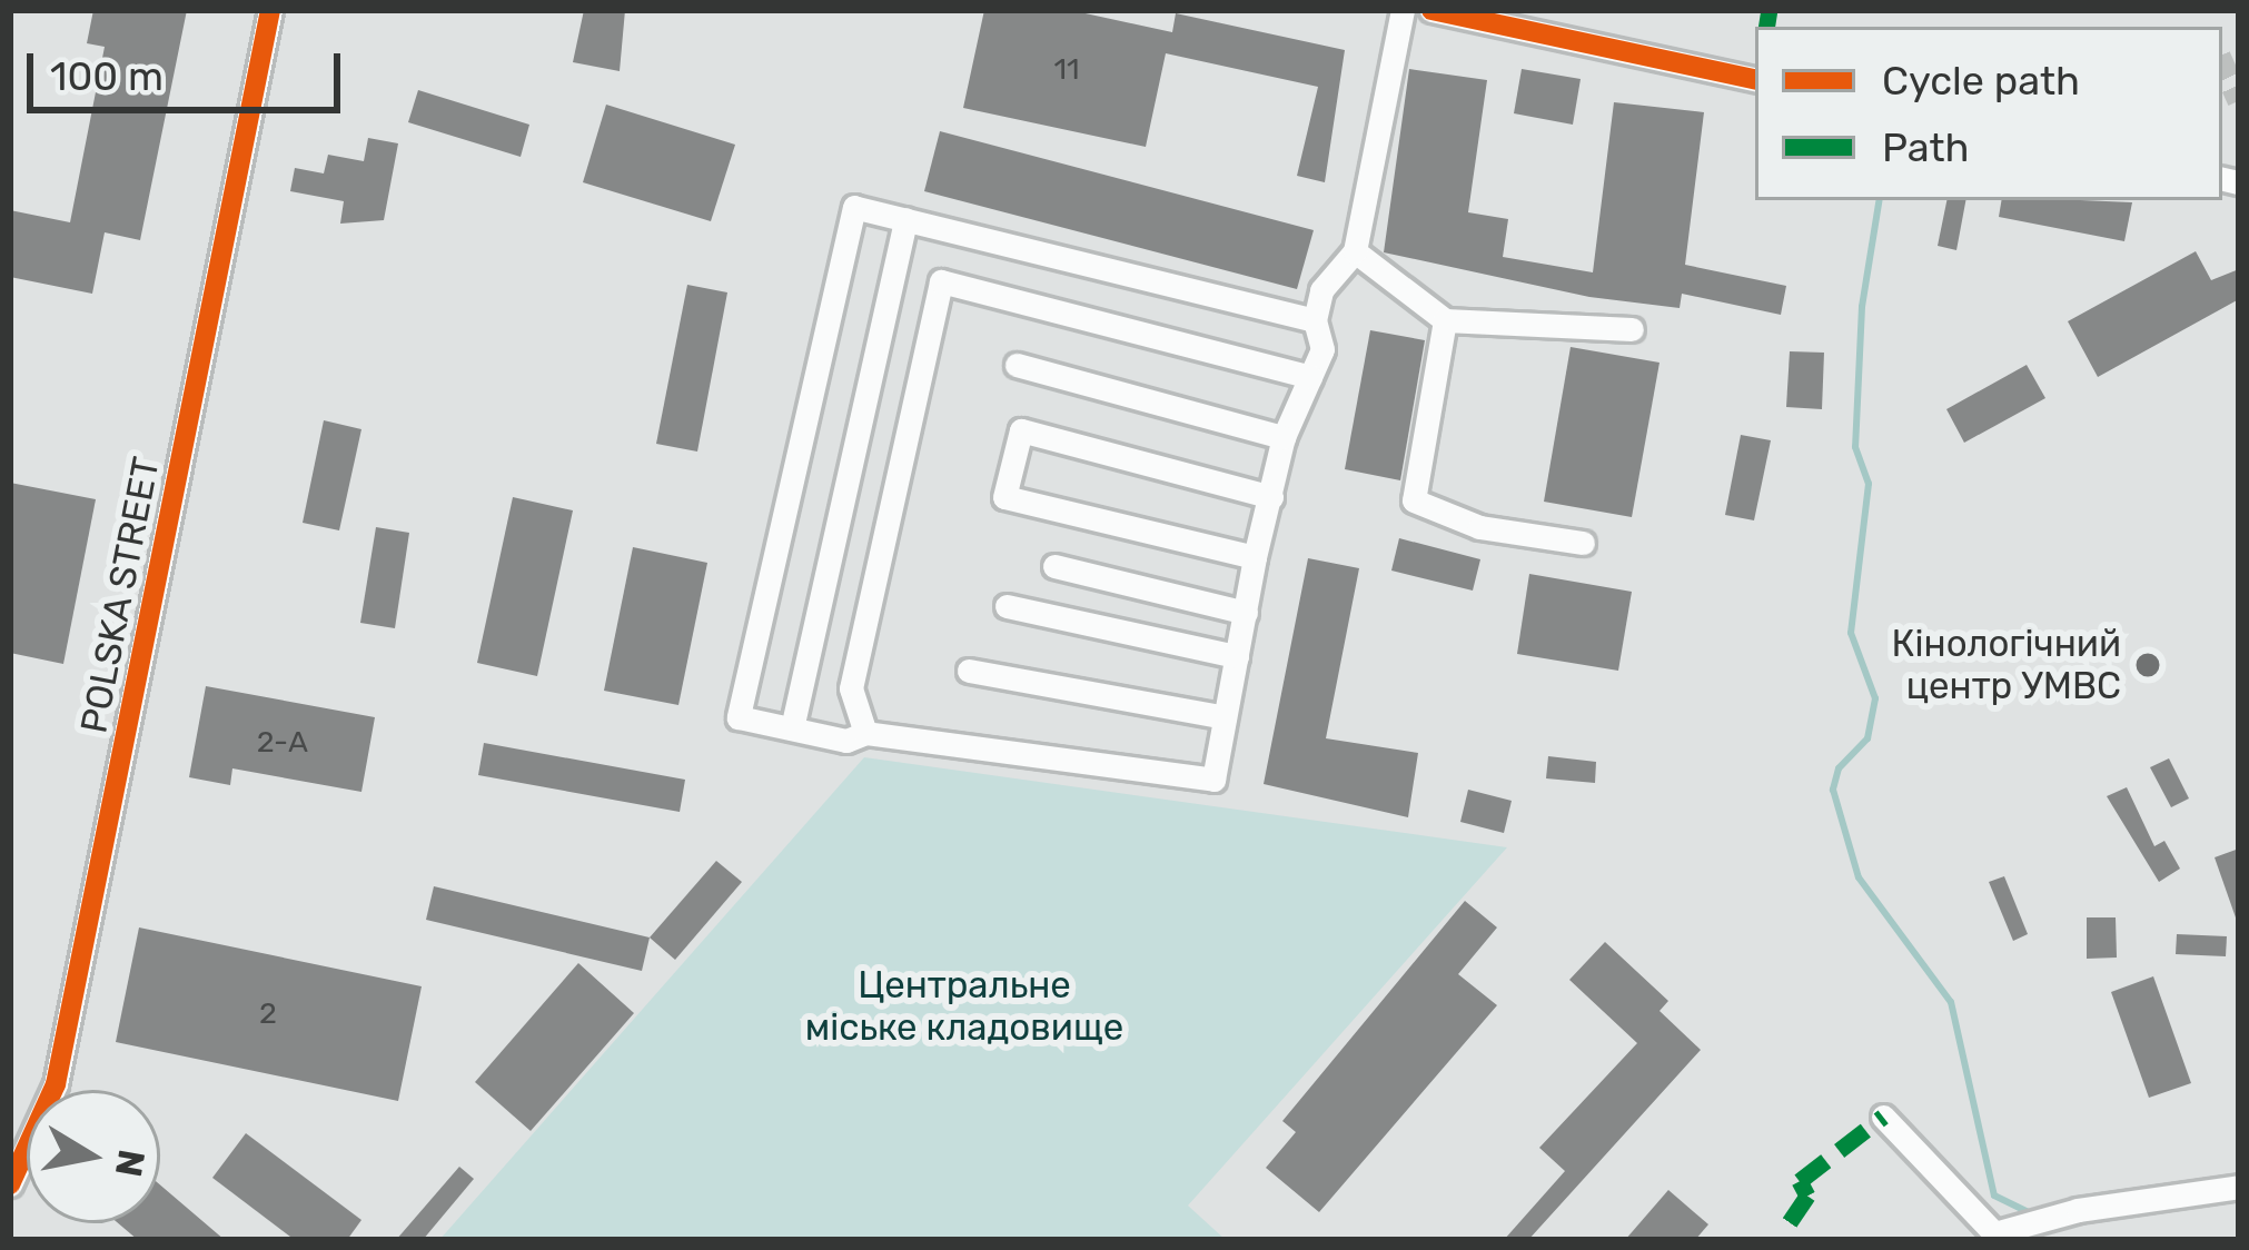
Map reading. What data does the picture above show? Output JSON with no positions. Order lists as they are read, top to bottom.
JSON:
{
  "streets": {
    "street": ["POLSKA STREET"]
  },
  "parks": ["Центральне міське кладовище"],
  "places": ["Кінологічний центр УМВС"],
  "house_numbers": ["11", "2-А", "2"],
  "legend": ["Cycle path", "Path"],
  "scale_bar": "100 m",
  "north": "right"
}
